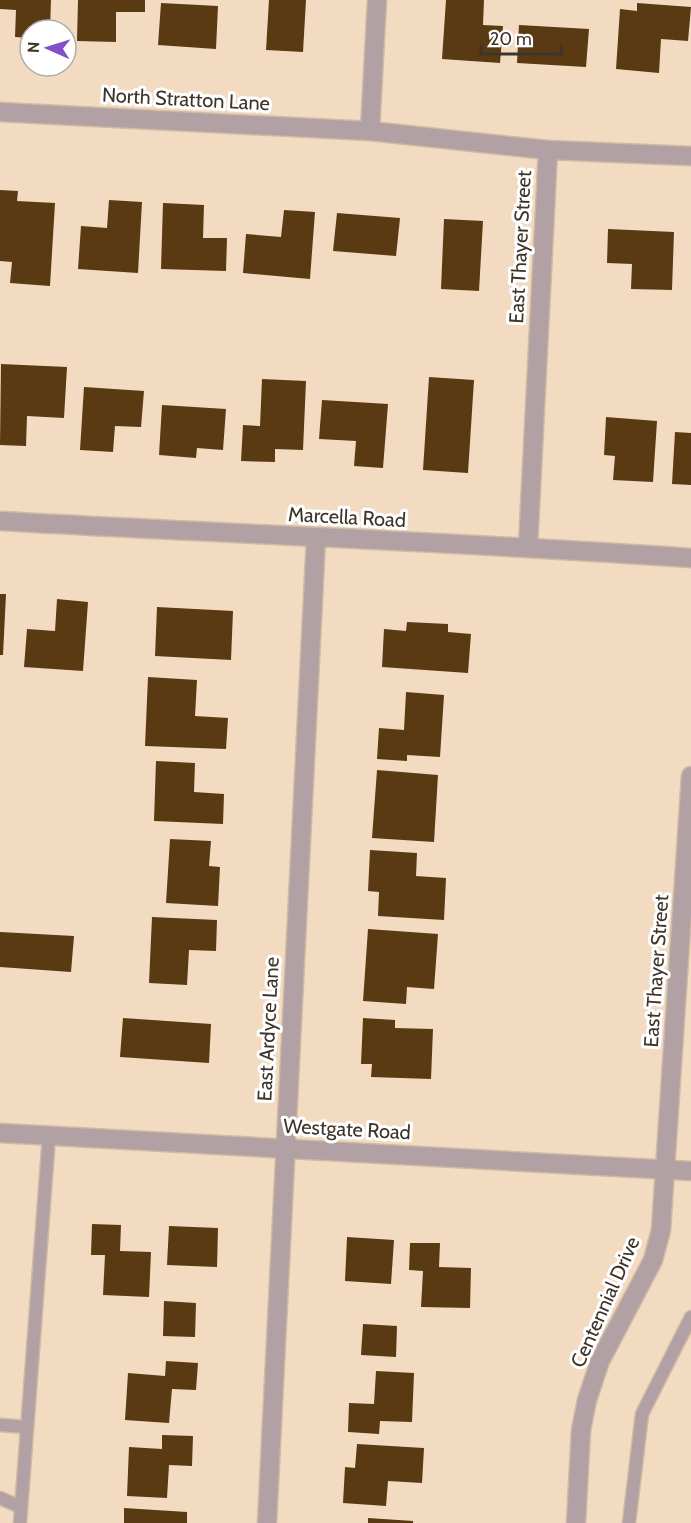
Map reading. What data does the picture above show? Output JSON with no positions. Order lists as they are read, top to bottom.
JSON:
{
  "streets": {
    "street": [
      "North Stratton Lane",
      "East Thayer Street",
      "Marcella Road",
      "East Ardyce Lane",
      "Westgate Road",
      "Centennial Drive"
    ]
  },
  "crossings": [
    ["North Stratton Lane", "East Thayer Street"],
    ["East Thayer Street", "Marcella Road"],
    ["East Thayer Street", "Westgate Road"],
    ["East Thayer Street", "Centennial Drive"],
    ["Marcella Road", "East Ardyce Lane"],
    ["East Ardyce Lane", "Westgate Road"],
    ["Westgate Road", "Centennial Drive"]
  ],
  "scale_bar": "20 m",
  "north": "left"
}
